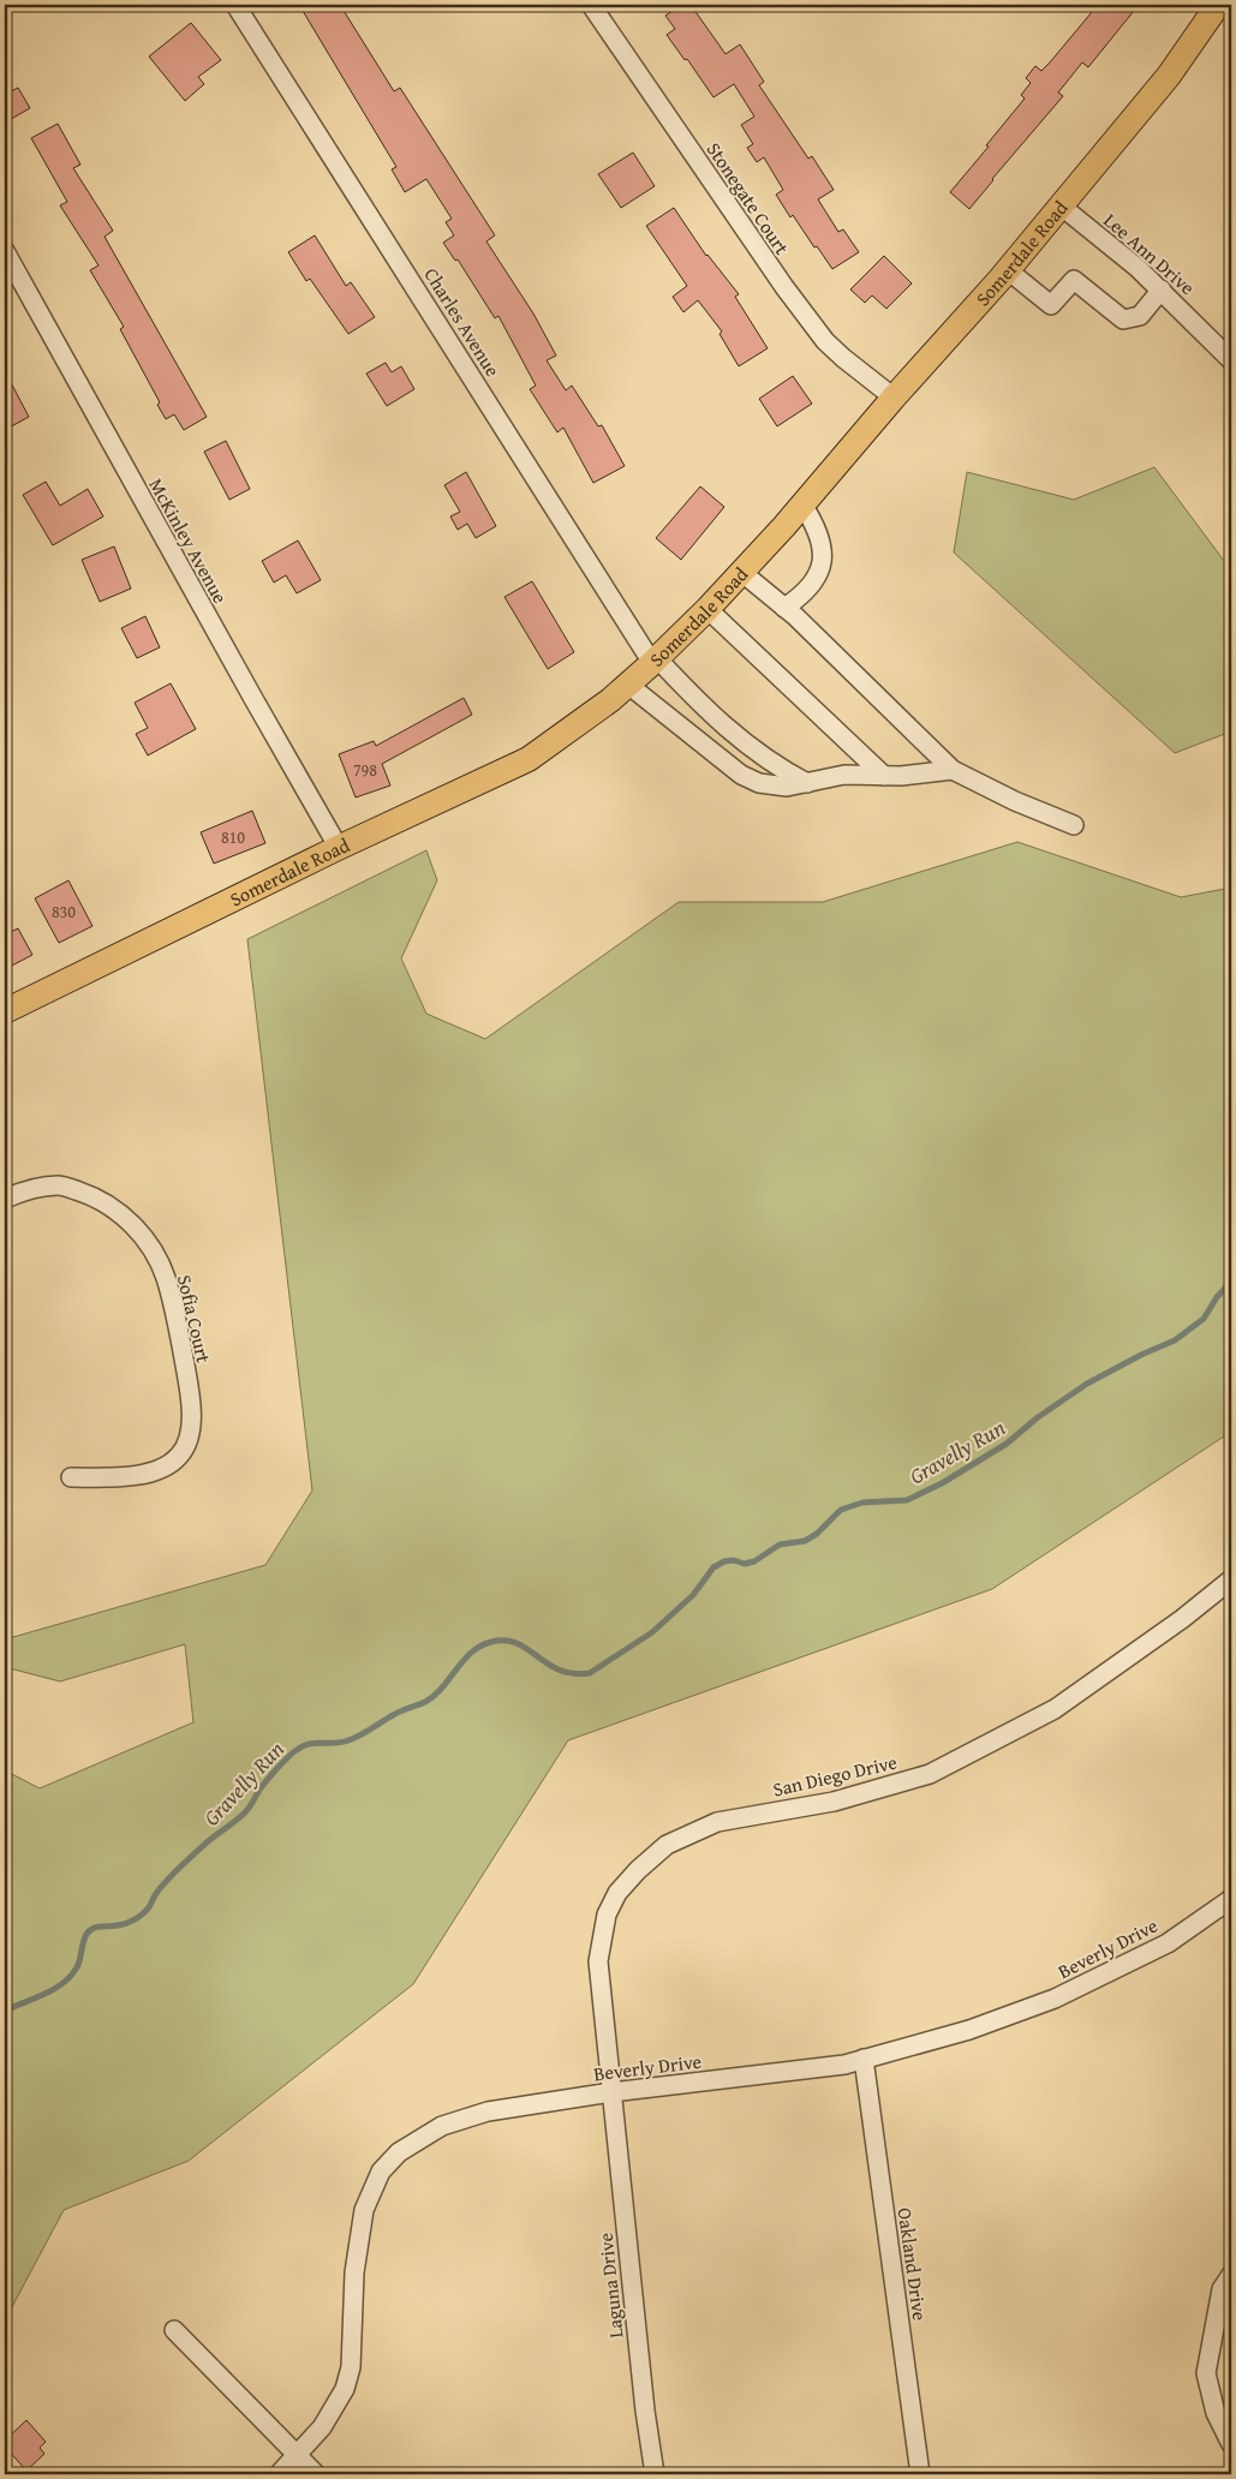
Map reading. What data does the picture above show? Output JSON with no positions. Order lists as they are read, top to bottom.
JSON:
{
  "streets": {
    "main road": ["Somerdale Road"],
    "street": [
      "Stonegate Court",
      "Lee Ann Drive",
      "Charles Avenue",
      "McKinley Avenue",
      "Sofia Court",
      "San Diego Drive",
      "Beverly Drive",
      "Oakland Drive",
      "Laguna Drive"
    ]
  },
  "crossings": [
    ["Stonegate Court", "Somerdale Road"],
    ["Somerdale Road", "Lee Ann Drive"],
    ["Somerdale Road", "Charles Avenue"],
    ["Somerdale Road", "McKinley Avenue"],
    ["San Diego Drive", "Beverly Drive"],
    ["San Diego Drive", "Laguna Drive"],
    ["Beverly Drive", "Oakland Drive"],
    ["Beverly Drive", "Laguna Drive"]
  ],
  "water": ["Gravelly Run"],
  "house_numbers": ["798", "810", "830"]
}
